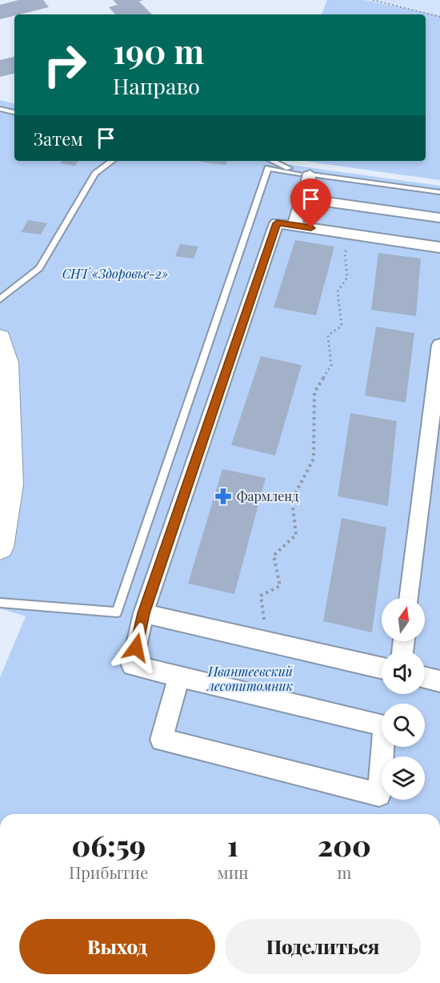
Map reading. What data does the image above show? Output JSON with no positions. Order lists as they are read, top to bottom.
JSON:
{
  "parks": ["СНТ «Здоровье-2»", "Ивантеевский лесопитомник"],
  "places": {
    "pharmacy": ["Фармленд"]
  },
  "north": "top",
  "page": {
    "turn": ["190 m", "Направо"],
    "then": "Затем",
    "eta": [
      "06:59",
      "Прибытие",
      "1",
      "мин",
      "200",
      "m"
    ],
    "buttons": ["Выход", "Поделиться"]
  }
}
